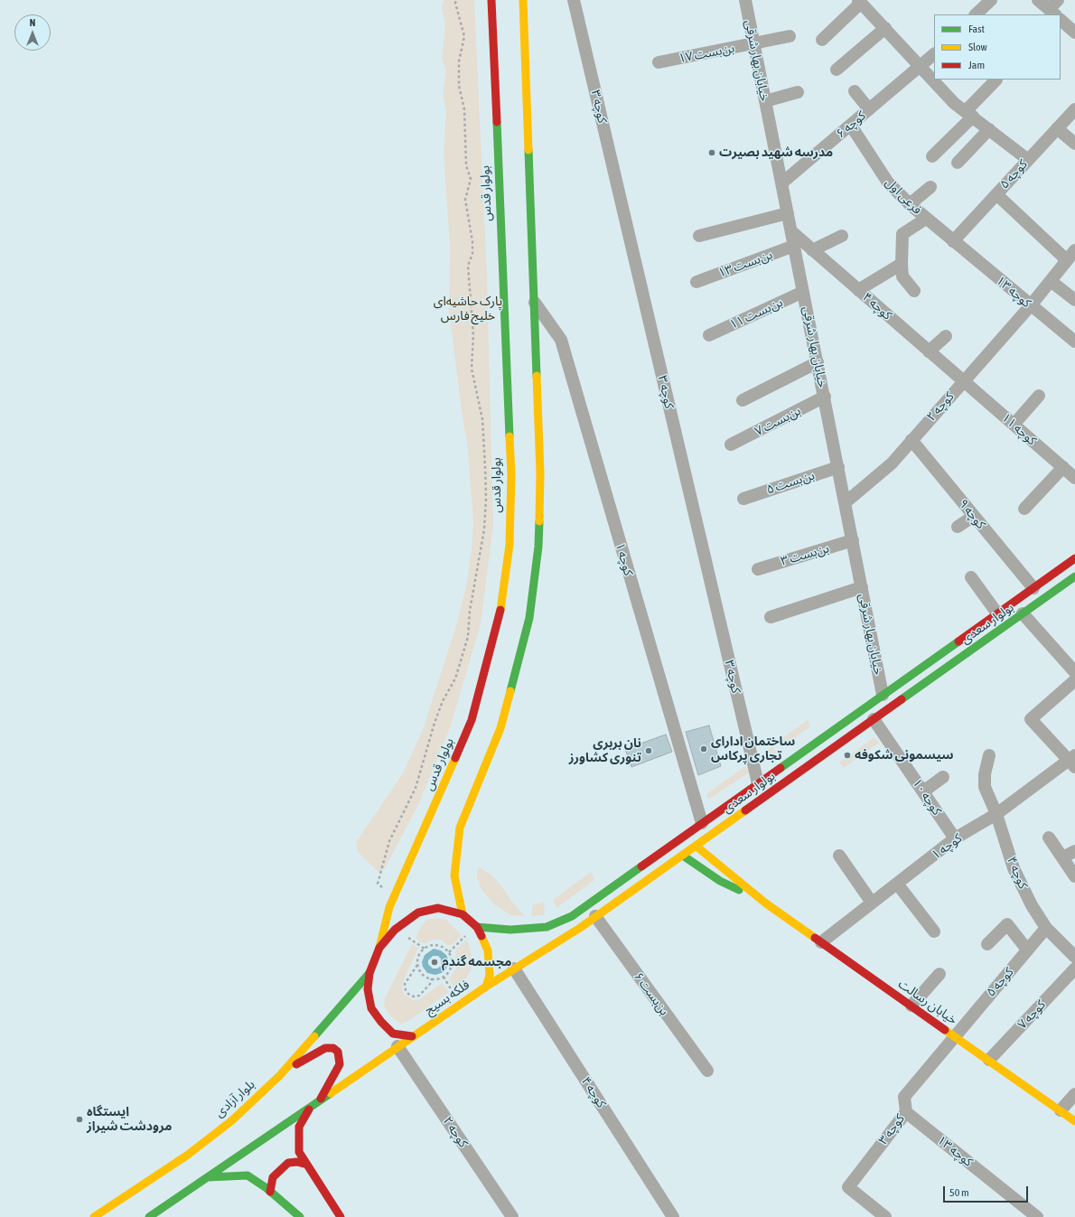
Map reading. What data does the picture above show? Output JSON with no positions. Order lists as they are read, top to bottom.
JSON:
{
  "streets": {
    "main road": [
      "بولوار قدس",
      "بولوار سعدی",
      "فلکه بسیج",
      "خیابان رسالت",
      "بلوار آزادی"
    ],
    "street": [
      "بن‌بست ۱۷",
      "خیابان بهار شرقی",
      "کوچه ۳",
      "کوچه ۶",
      "کوچه ۵",
      "فرعی اول",
      "بن‌بست ۱۳",
      "کوچه ۱۳",
      "کوچه ۴",
      "بن‌بست ۱۱",
      "کوچه ۲",
      "بن‌بست ۷",
      "کوچه ۱۱",
      "بن‌بست ۵",
      "کوچه ۹",
      "بن‌بست ۳",
      "کوچه ۱",
      "کوچه ۱۰",
      "بن‌بست ۶",
      "کوچه ۷"
    ]
  },
  "crossings": [
    ["بن‌بست ۱۷", "خیابان بهار شرقی"],
    ["خیابان بهار شرقی", "کوچه ۶"],
    ["خیابان بهار شرقی", "بن‌بست ۱۳"],
    ["خیابان بهار شرقی", "کوچه ۴"],
    ["خیابان بهار شرقی", "بن‌بست ۱۱"],
    ["خیابان بهار شرقی", "کوچه ۲"],
    ["خیابان بهار شرقی", "بن‌بست ۷"],
    ["خیابان بهار شرقی", "بن‌بست ۵"],
    ["خیابان بهار شرقی", "بن‌بست ۳"],
    ["خیابان بهار شرقی", "بولوار سعدی"],
    ["کوچه ۳", "کوچه ۵"],
    ["کوچه ۳", "کوچه ۱۳"],
    ["کوچه ۳", "بولوار سعدی"],
    ["کوچه ۳", "خیابان رسالت"],
    ["کوچه ۶", "فرعی اول"],
    ["کوچه ۵", "فرعی اول"],
    ["کوچه ۵", "کوچه ۱۳"],
    ["کوچه ۵", "کوچه ۴"],
    ["کوچه ۵", "خیابان رسالت"],
    ["بولوار قدس", "فلکه بسیج"],
    ["فرعی اول", "کوچه ۱۳"],
    ["کوچه ۱۳", "کوچه ۲"],
    ["کوچه ۴", "کوچه ۲"],
    ["کوچه ۴", "کوچه ۱۱"],
    ["کوچه ۴", "کوچه ۱"],
    ["کوچه ۴", "بولوار سعدی"],
    ["کوچه ۲", "کوچه ۱۱"],
    ["کوچه ۲", "کوچه ۹"],
    ["کوچه ۹", "بولوار سعدی"],
    ["کوچه ۱", "بولوار سعدی"],
    ["کوچه ۱", "کوچه ۱۰"],
    ["کوچه ۱", "خیابان رسالت"],
    ["بولوار سعدی", "کوچه ۱۰"],
    ["بولوار سعدی", "بن‌بست ۶"],
    ["بولوار سعدی", "فلکه بسیج"],
    ["فلکه بسیج", "بلوار آزادی"],
    ["خیابان رسالت", "کوچه ۷"]
  ],
  "parks": ["پارک حاشیه‌ای خلیج فارس"],
  "places": [
    "مدرسه شهید بصیرت",
    "ساختمان ادارای تجاری پرکاس",
    "نان بربری تنوری کشاورز",
    "سیسمونی شکوفه",
    "مجسمه گندم",
    "ایستگاه مرودشت شیراز"
  ],
  "legend": ["Fast", "Slow", "Jam"],
  "scale_bar": "50 m",
  "north": "top"
}
